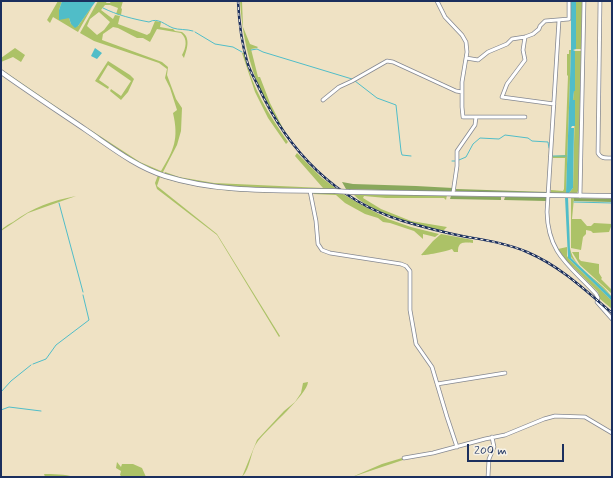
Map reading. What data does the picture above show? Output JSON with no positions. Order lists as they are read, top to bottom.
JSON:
{
  "scale_bar": "200 m"
}
